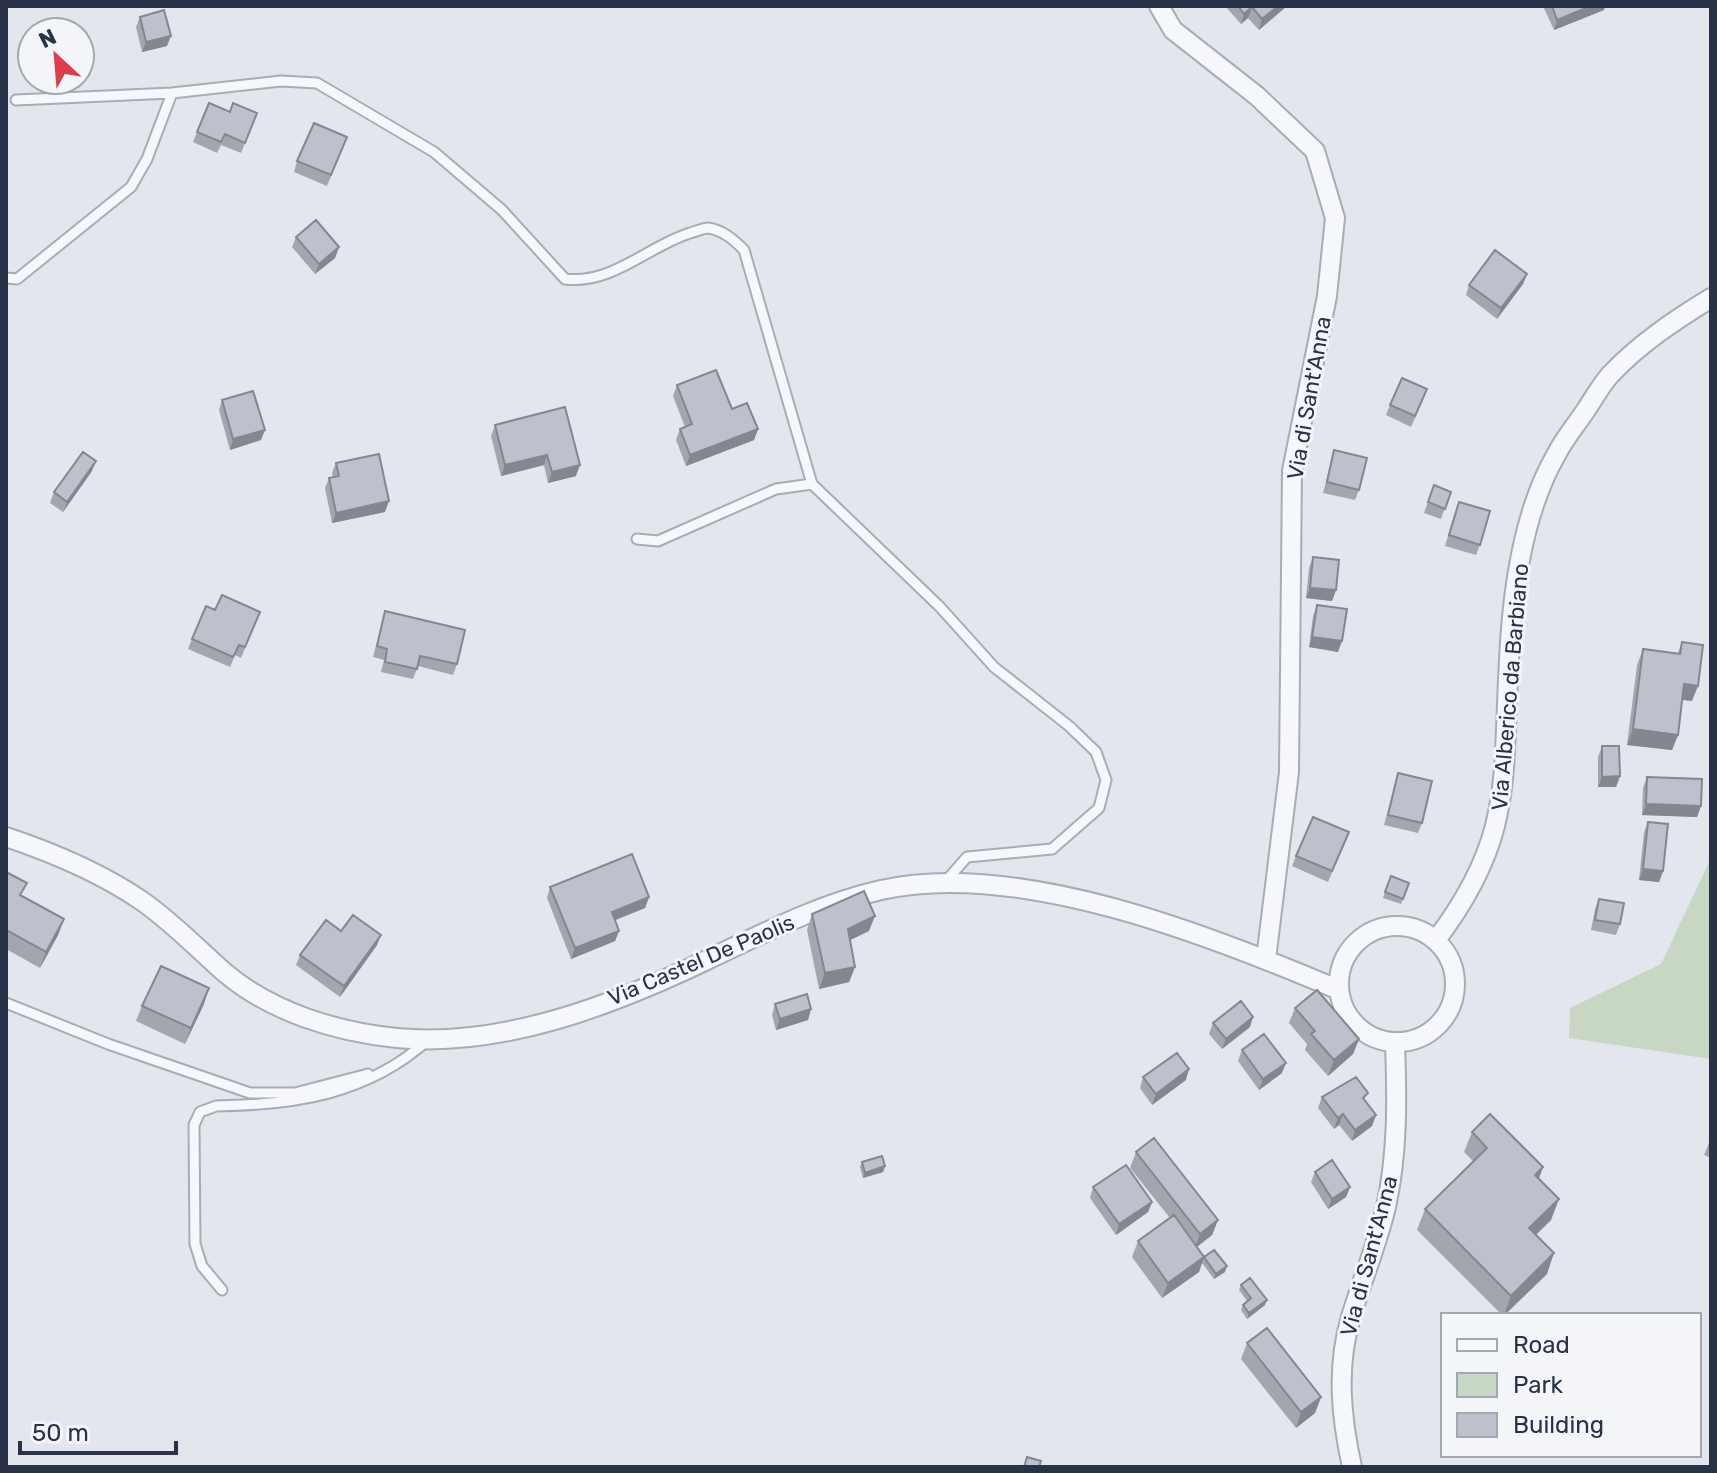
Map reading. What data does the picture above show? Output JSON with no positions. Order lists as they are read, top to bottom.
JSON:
{
  "streets": {
    "street": ["Via di Sant'Anna", "Via Alberico da Barbiano", "Via Castel De Paolis"]
  },
  "crossings": [
    ["Via di Sant'Anna", "Via Alberico da Barbiano"],
    ["Via di Sant'Anna", "Via Castel De Paolis"],
    ["Via Alberico da Barbiano", "Via Castel De Paolis"]
  ],
  "legend": ["Road", "Park", "Building"],
  "scale_bar": "50 m",
  "north": "top left"
}
